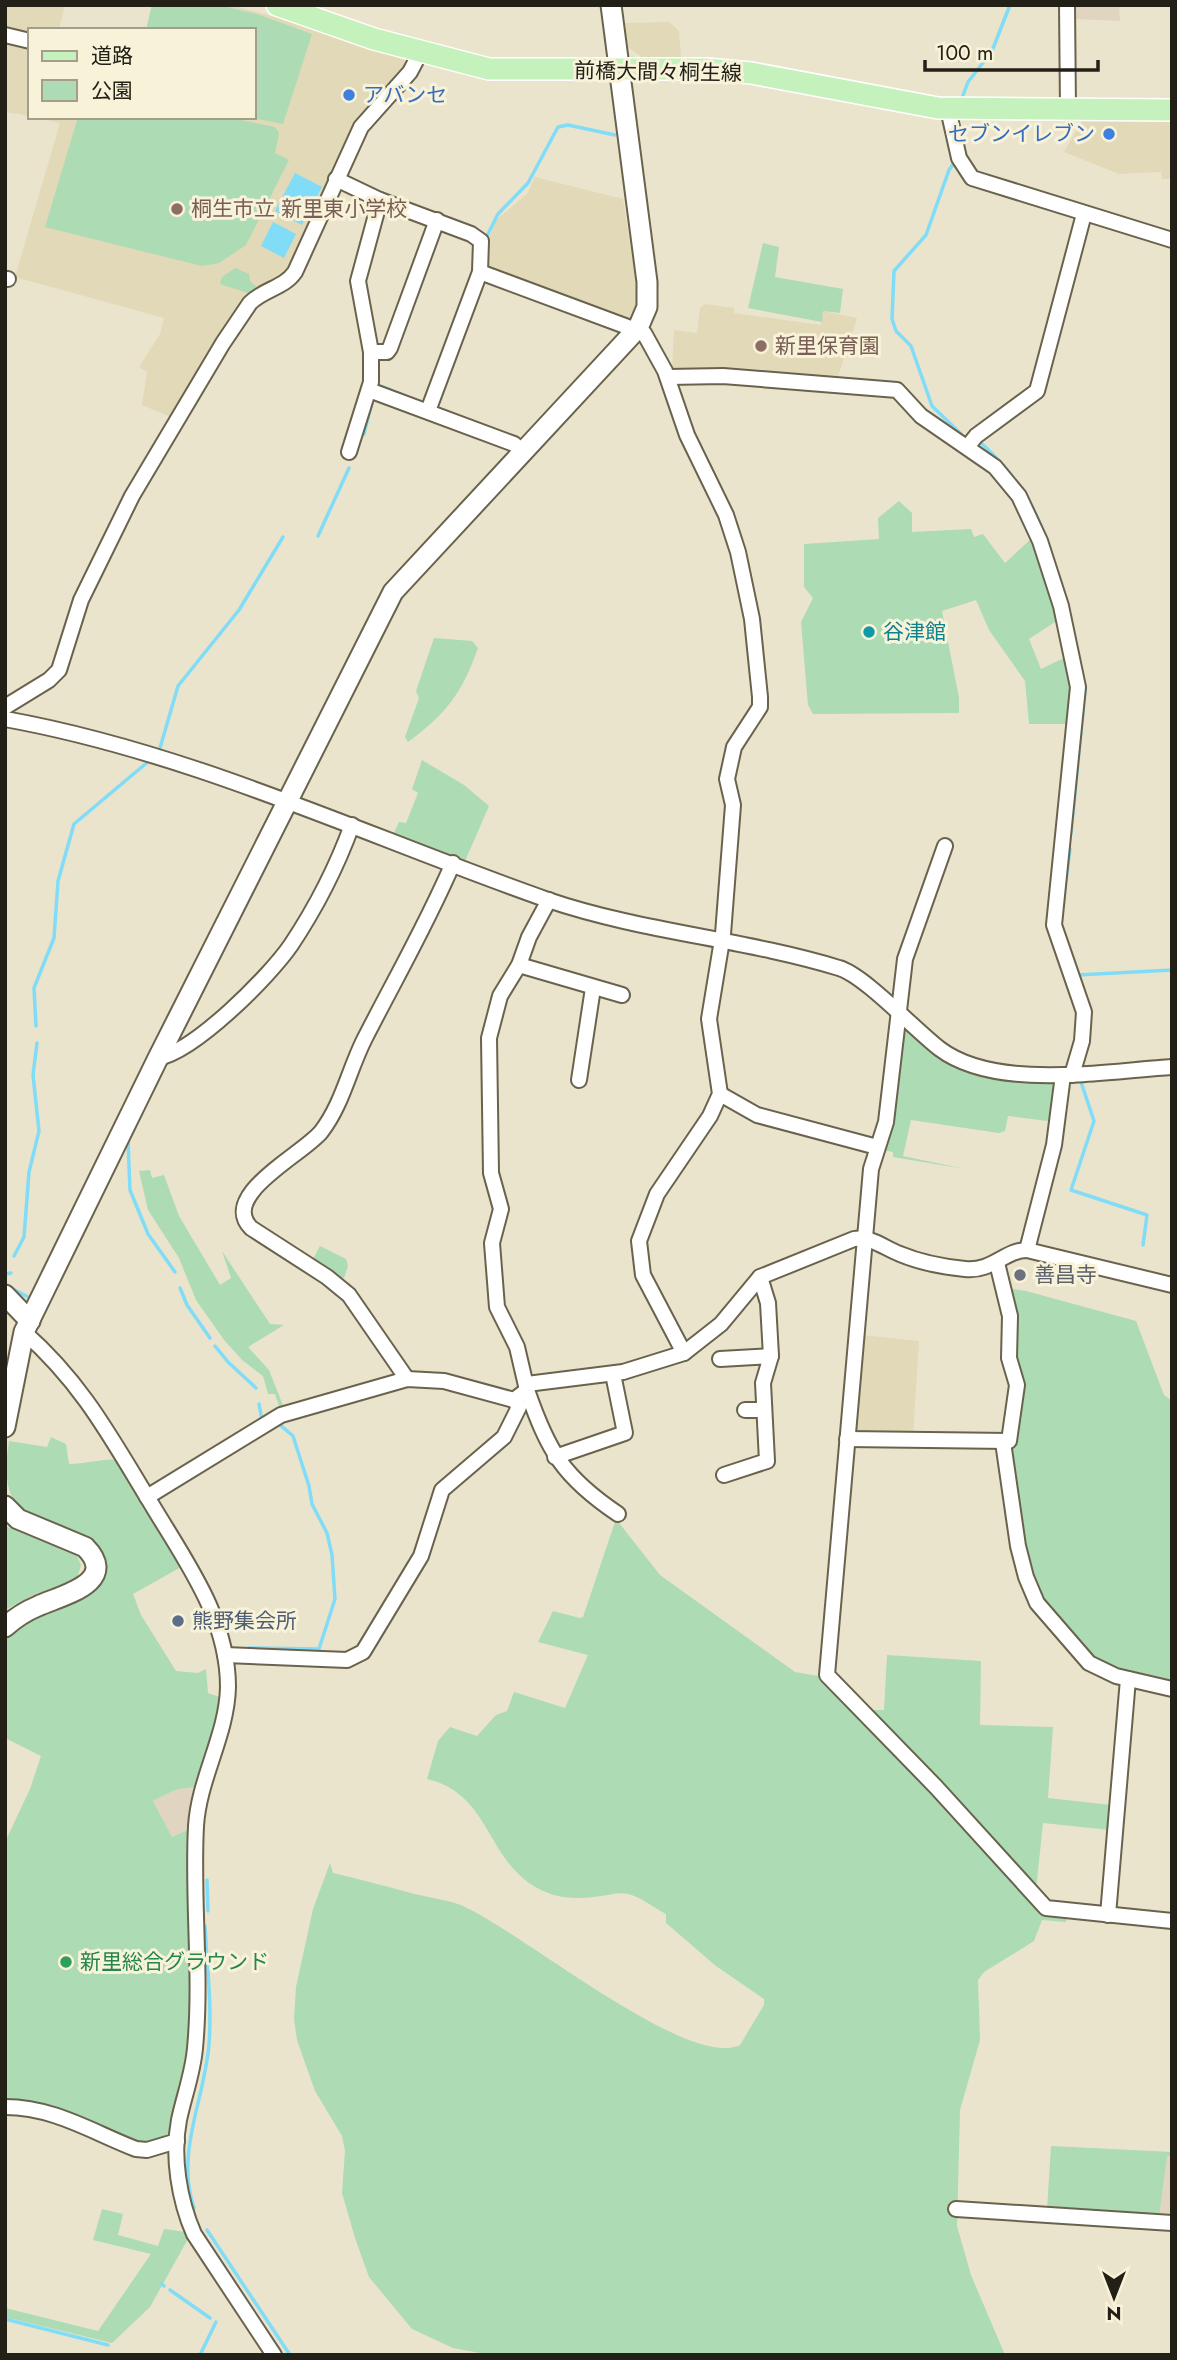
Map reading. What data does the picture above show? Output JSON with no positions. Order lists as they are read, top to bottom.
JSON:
{
  "streets": {
    "main road": ["前橋大間々桐生線"]
  },
  "places": [
    "アバンセ",
    "セブンイレブン",
    "桐生市立 新里東小学校",
    "新里保育園",
    "谷津館",
    "善昌寺",
    "熊野集会所",
    "新里総合グラウンド"
  ],
  "legend": ["道路", "公園"],
  "scale_bar": "100 m",
  "north": "bottom"
}
